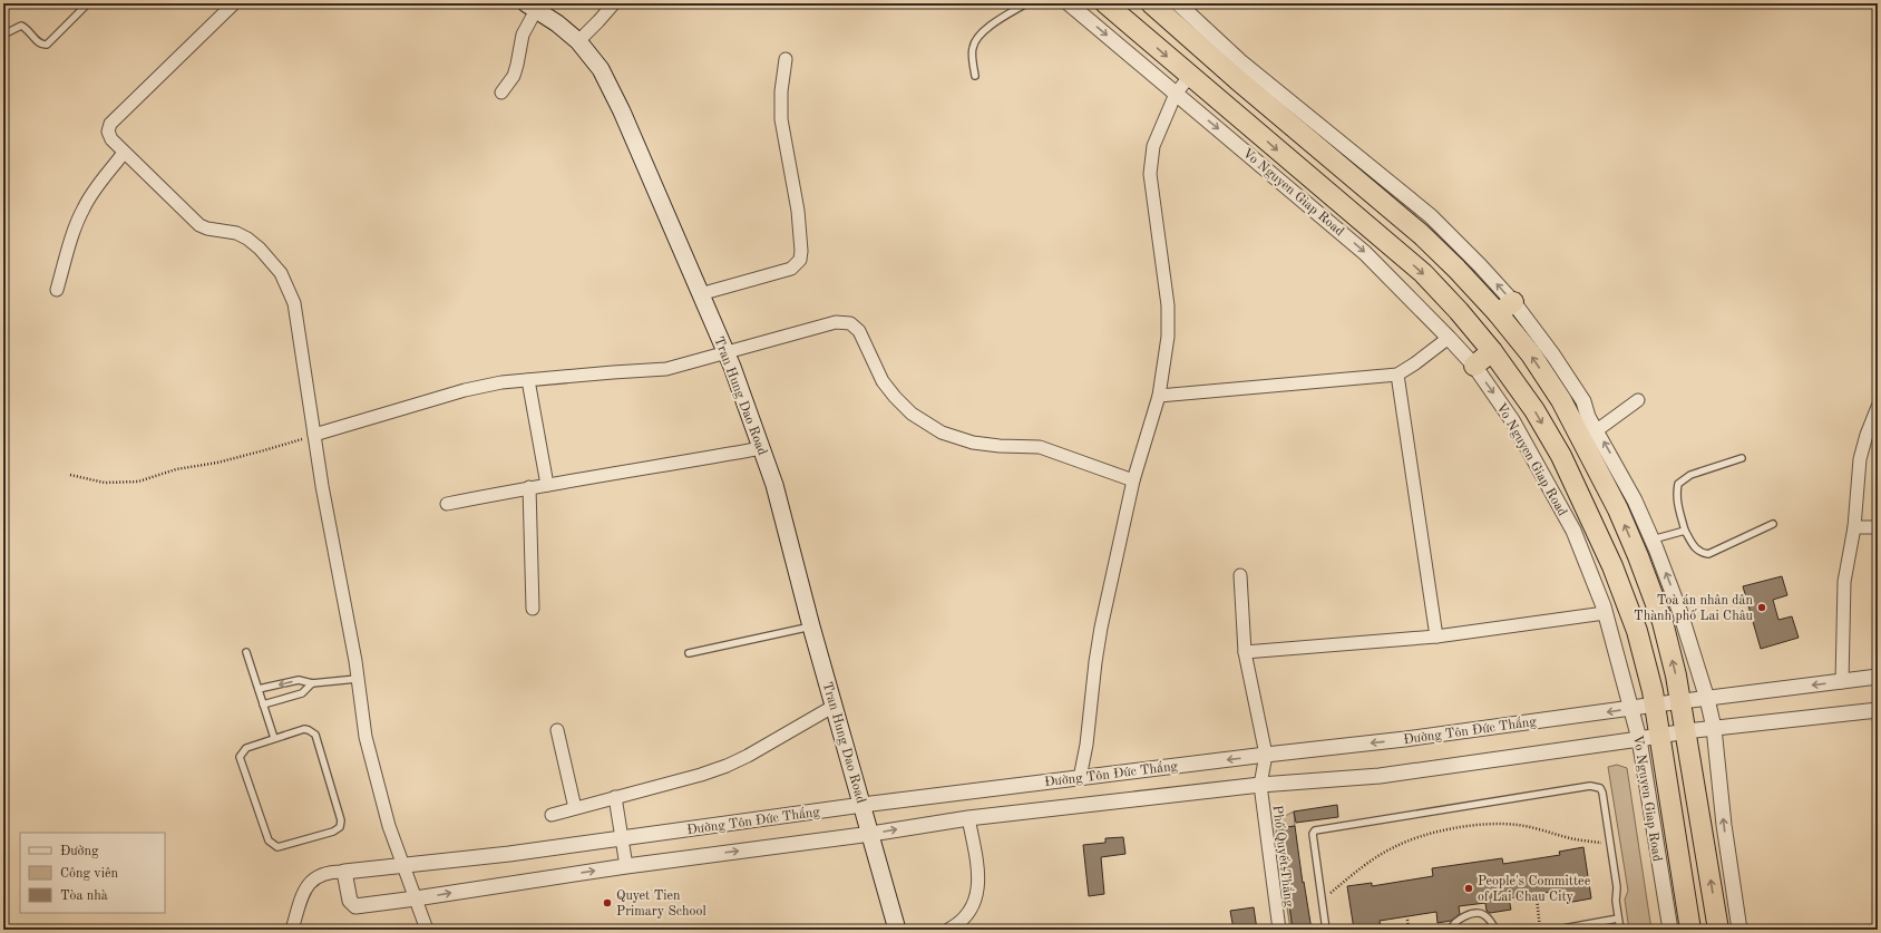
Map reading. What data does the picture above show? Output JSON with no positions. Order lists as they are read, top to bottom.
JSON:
{
  "streets": {
    "highway": ["Vo Nguyen Giap Road"],
    "main road": ["Tran Hung Dao Road"],
    "street": ["Đường Tôn Đức Thắng", "Phố Quyết Thắng"]
  },
  "crossings": [
    ["Vo Nguyen Giap Road", "Đường Tôn Đức Thắng"],
    ["Tran Hung Dao Road", "Đường Tôn Đức Thắng"],
    ["Đường Tôn Đức Thắng", "Phố Quyết Thắng"]
  ],
  "places": ["Toà án nhân dân Thành phố Lai Châu", "People's Committee of Lai Chau City", "Quyet Tien Primary School"],
  "legend": ["Đường", "Công viên", "Tòa nhà"]
}
